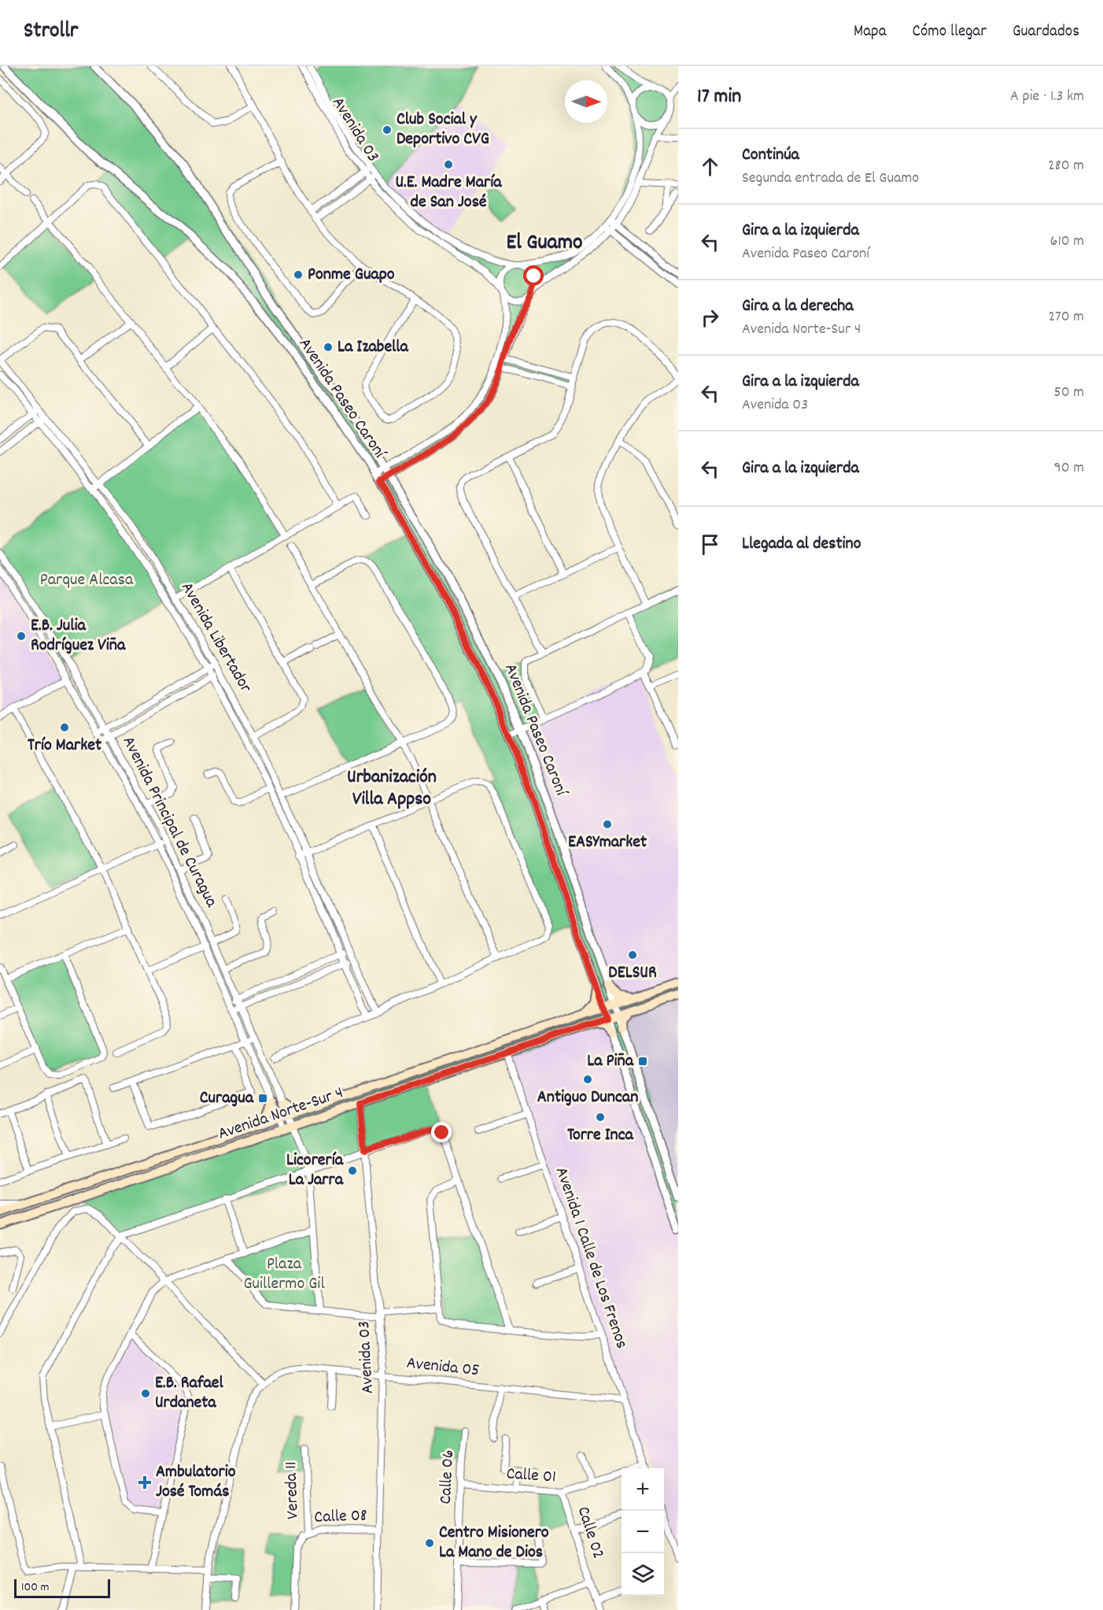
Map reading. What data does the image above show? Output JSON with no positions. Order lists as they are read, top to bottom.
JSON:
{
  "streets": {
    "main road": ["Avenida Norte-Sur 4"],
    "street": [
      "Avenida 03",
      "Avenida Paseo Caroní",
      "Avenida Libertador",
      "Avenida Principal de Curagua",
      "Avenida 1 Calle de Los Frenos",
      "Avenida 05",
      "Calle 01",
      "Calle 06",
      "Vereda 11",
      "Calle 08",
      "Calle 02"
    ]
  },
  "crossings": [
    ["Avenida 03", "Avenida Norte-Sur 4"],
    ["Avenida 03", "Avenida 05"],
    ["Avenida 03", "Calle 08"],
    ["Avenida Paseo Caroní", "Avenida Norte-Sur 4"],
    ["Avenida Principal de Curagua", "Avenida Norte-Sur 4"],
    ["Avenida Norte-Sur 4", "Avenida 1 Calle de Los Frenos"],
    ["Avenida 1 Calle de Los Frenos", "Avenida 05"],
    ["Avenida 1 Calle de Los Frenos", "Calle 01"],
    ["Calle 01", "Calle 06"],
    ["Calle 01", "Calle 02"],
    ["Vereda 11", "Calle 08"]
  ],
  "districts": ["El Guamo", "Urbanización Villa Appso"],
  "parks": ["Parque Alcasa", "Plaza Guillermo Gil"],
  "places": {
    "other": [
      "Club Social y Deportivo CVG",
      "U.E. Madre María de San José",
      "Ponme Guapo",
      "La Izabella",
      "E.B. Julia Rodríguez Viña",
      "Trío Market",
      "EASYmarket",
      "DELSUR",
      "Antiguo Duncan",
      "Torre Inca",
      "Licorería La Jarra",
      "E.B. Rafael Urdaneta",
      "Centro Misionero La Mano de Dios"
    ],
    "transit": ["La Piña", "Curagua"],
    "health": ["Ambulatorio José Tomás"]
  },
  "scale_bar": "100 m",
  "north": "right",
  "page": {
    "header": "Strollr",
    "nav": ["Mapa", "Cómo llegar", "Guardados"],
    "heading": ["17 min", "A pie · 1.3 km"],
    "list": [
      ["Continúa", "Segunda entrada de El Guamo", "280 m"],
      ["Gira a la izquierda", "Avenida Paseo Caroní", "610 m"],
      ["Gira a la derecha", "Avenida Norte-Sur 4", "270 m"],
      ["Gira a la izquierda", "Avenida 03", "50 m"],
      ["Gira a la izquierda", "90 m"],
      "Llegada al destino"
    ],
    "map_buttons": ["+", "−"],
    "scale": "100 m"
  }
}
